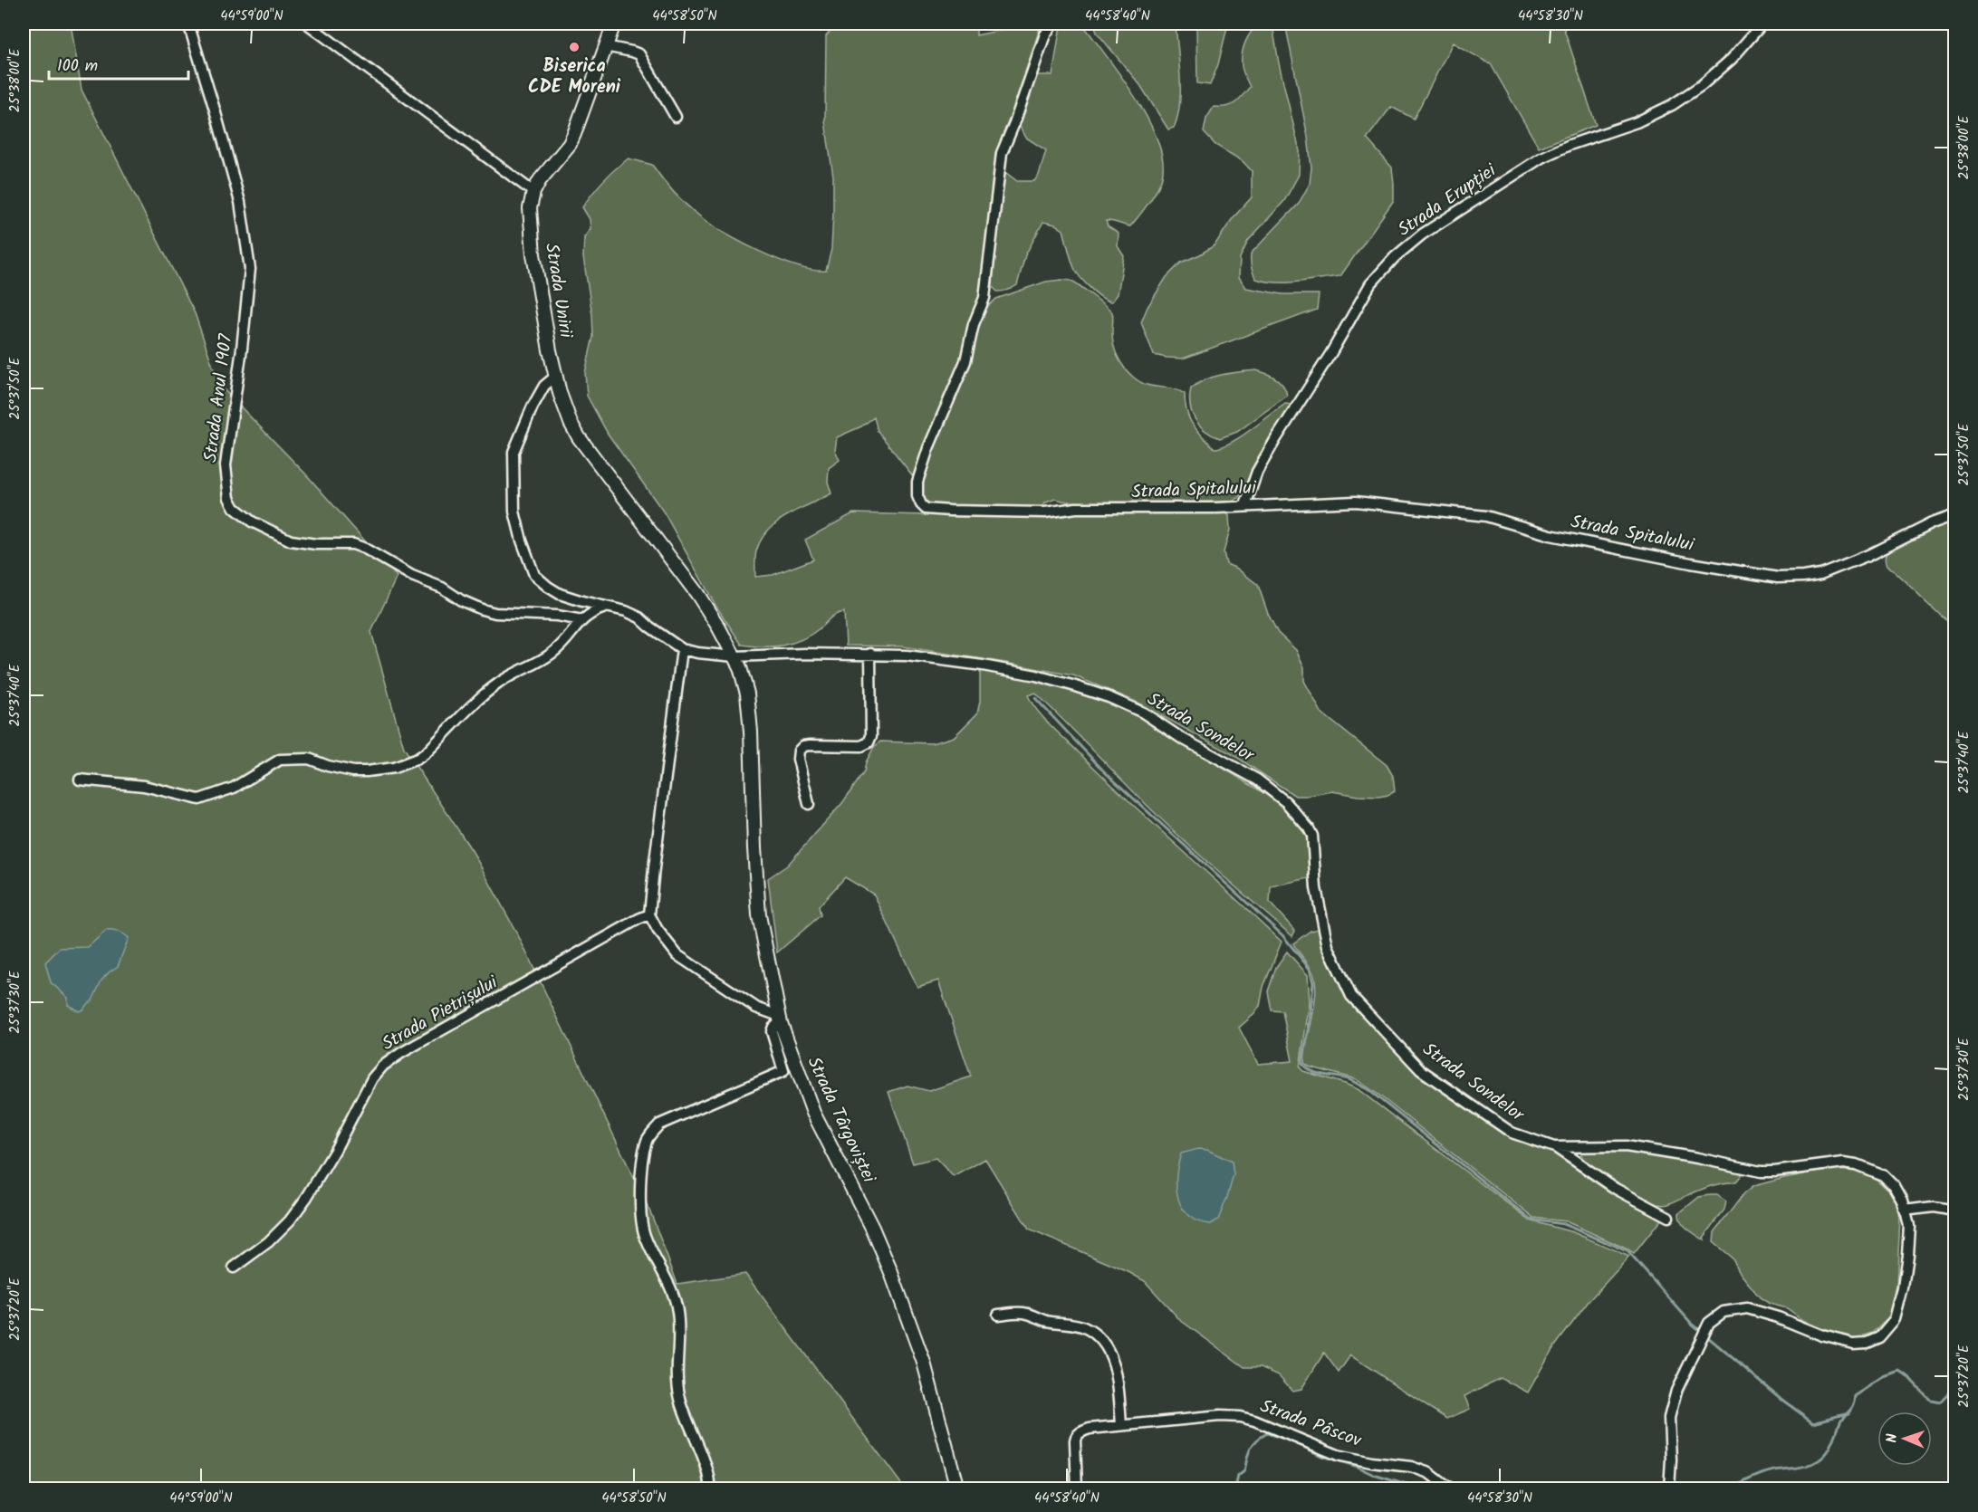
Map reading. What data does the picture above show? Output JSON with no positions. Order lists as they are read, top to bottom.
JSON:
{
  "streets": {
    "main road": ["Strada Unirii", "Strada Târgoviștei"],
    "street": [
      "Strada Erupției",
      "Strada Anul 1907",
      "Strada Spitalului",
      "Strada Sondelor",
      "Strada Pietrișului",
      "Strada Pâscov"
    ]
  },
  "crossings": [
    ["Strada Erupției", "Strada Spitalului"],
    ["Strada Unirii", "Strada Sondelor"],
    ["Strada Unirii", "Strada Târgoviștei"],
    ["Strada Sondelor", "Strada Târgoviștei"]
  ],
  "places": ["Biserica CDE Moreni"],
  "scale_bar": "100 m",
  "north": "left",
  "coordinates": [
    "44°59'00\"N",
    "44°58'50\"N",
    "44°58'40\"N",
    "44°58'30\"N",
    "25°38'00\"E",
    "25°37'50\"E",
    "25°37'40\"E",
    "25°37'30\"E",
    "25°37'20\"E"
  ]
}
